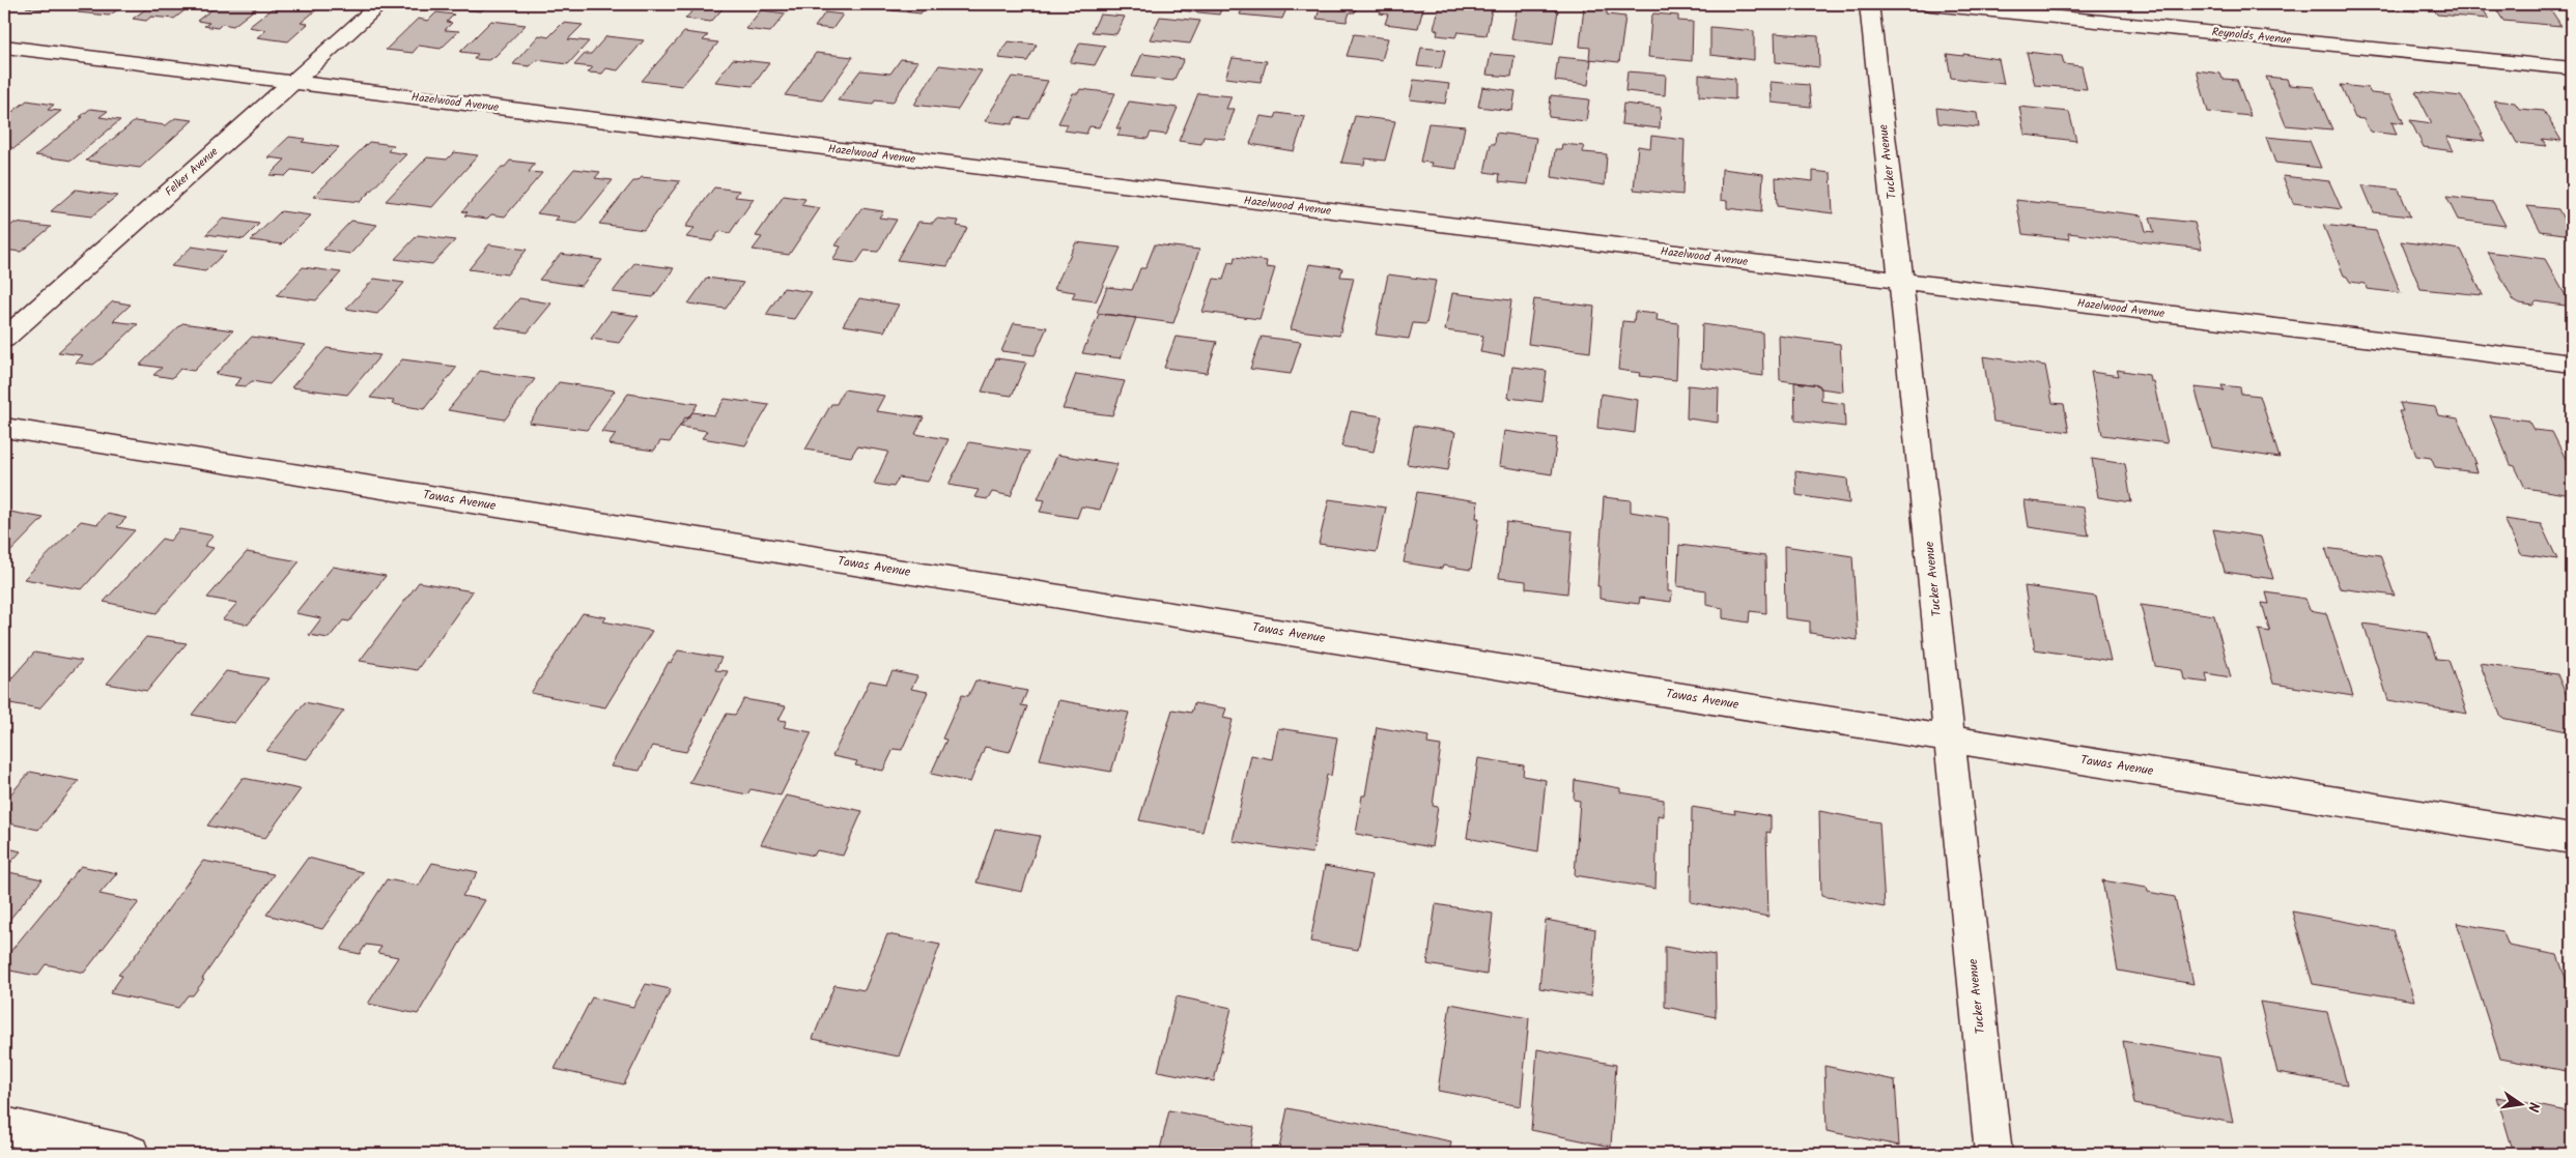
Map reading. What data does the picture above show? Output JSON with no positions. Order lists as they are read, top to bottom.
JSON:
{
  "streets": {
    "street": [
      "Reynolds Avenue",
      "Hazelwood Avenue",
      "Tucker Avenue",
      "Felker Avenue",
      "Tawas Avenue"
    ]
  },
  "crossings": [
    ["Hazelwood Avenue", "Tucker Avenue"],
    ["Hazelwood Avenue", "Felker Avenue"],
    ["Tucker Avenue", "Tawas Avenue"]
  ],
  "north": "right"
}
